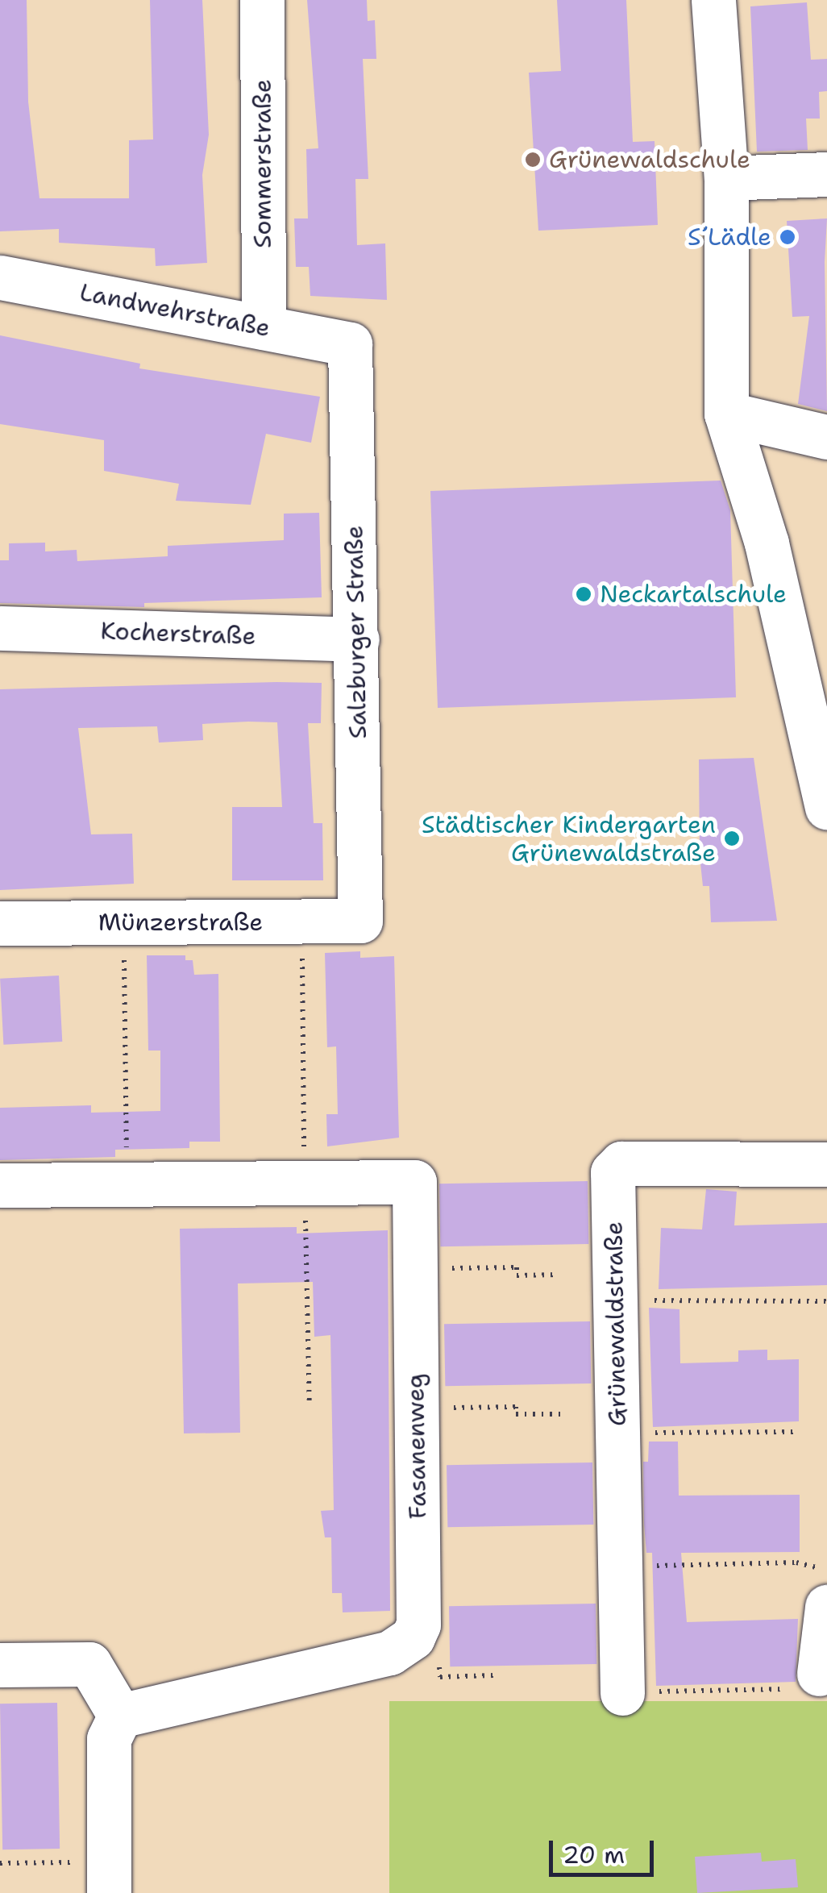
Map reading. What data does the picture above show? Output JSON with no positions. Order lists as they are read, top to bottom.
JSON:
{
  "streets": {
    "street": [
      "Sommerstraße",
      "Landwehrstraße",
      "Salzburger Straße",
      "Kocherstraße",
      "Münzerstraße",
      "Grünewaldstraße",
      "Fasanenweg"
    ]
  },
  "crossings": [
    ["Sommerstraße", "Landwehrstraße"],
    ["Landwehrstraße", "Salzburger Straße"],
    ["Salzburger Straße", "Kocherstraße"],
    ["Salzburger Straße", "Münzerstraße"]
  ],
  "places": [
    "Grünewaldschule",
    "S´Lädle",
    "Neckartalschule",
    "Städtischer Kindergarten Grünewaldstraße"
  ],
  "scale_bar": "20 m"
}
